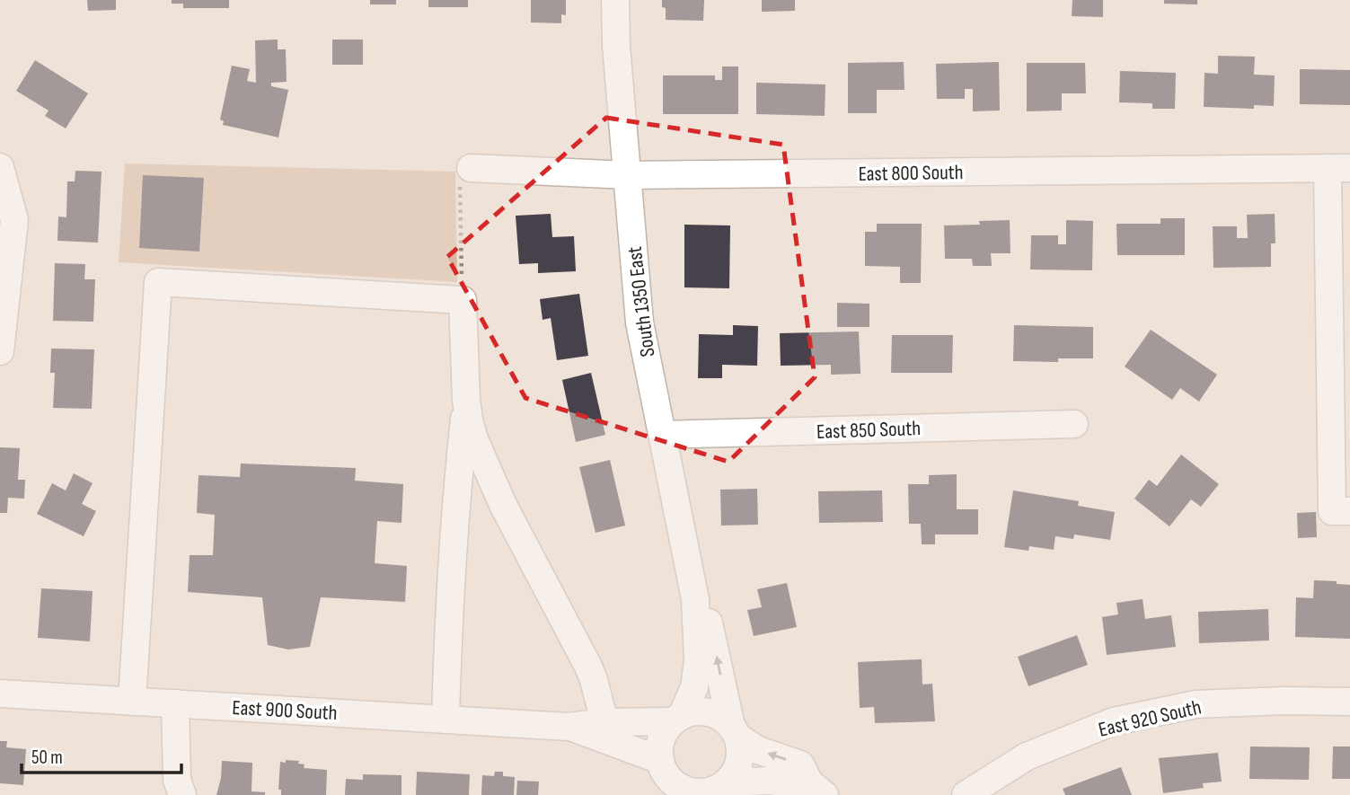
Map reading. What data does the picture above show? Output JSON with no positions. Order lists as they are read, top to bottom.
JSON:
{
  "streets": {
    "street": [
      "East 800 South",
      "South 1350 East",
      "East 850 South",
      "East 900 South",
      "East 920 South"
    ]
  },
  "crossings": [
    ["East 800 South", "South 1350 East"],
    ["South 1350 East", "East 850 South"],
    ["South 1350 East", "East 900 South"]
  ],
  "scale_bar": "50 m"
}
